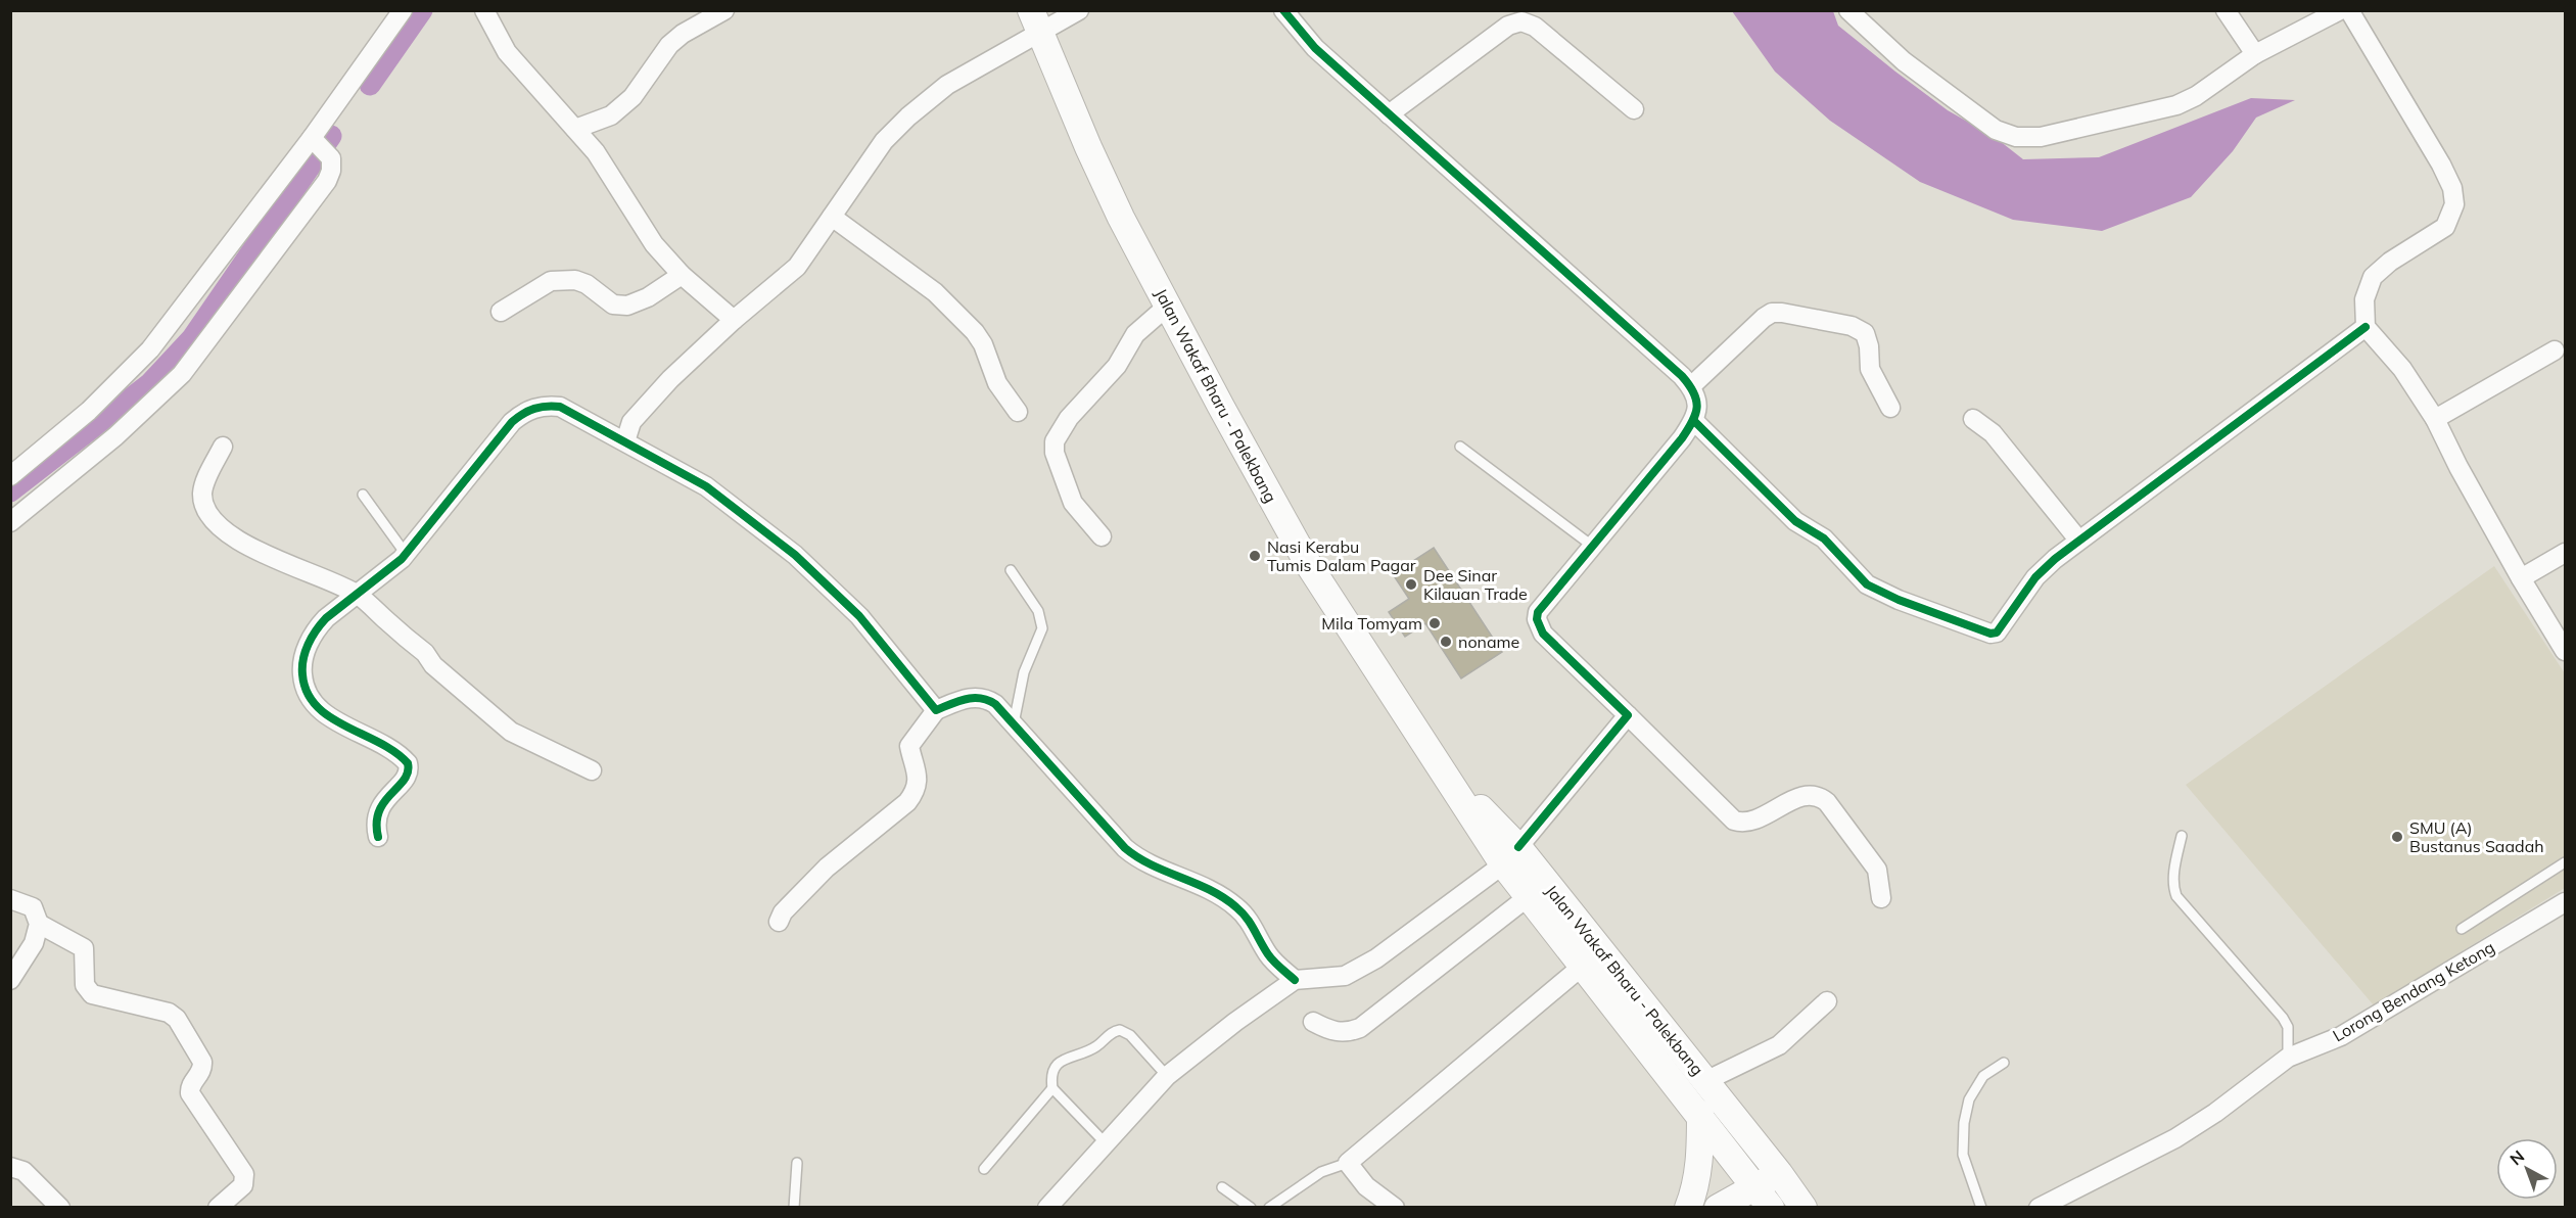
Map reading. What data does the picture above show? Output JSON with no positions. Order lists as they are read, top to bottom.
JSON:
{
  "streets": {
    "main road": ["Jalan Wakaf Bharu - Palekbang"],
    "street": ["Lorong Bendang Ketong"]
  },
  "places": [
    "Nasi Kerabu Tumis Dalam Pagar",
    "Dee Sinar Kilauan Trade",
    "Mila Tomyam",
    "noname",
    "SMU (A) Bustanus Saadah"
  ],
  "north": "top left"
}
